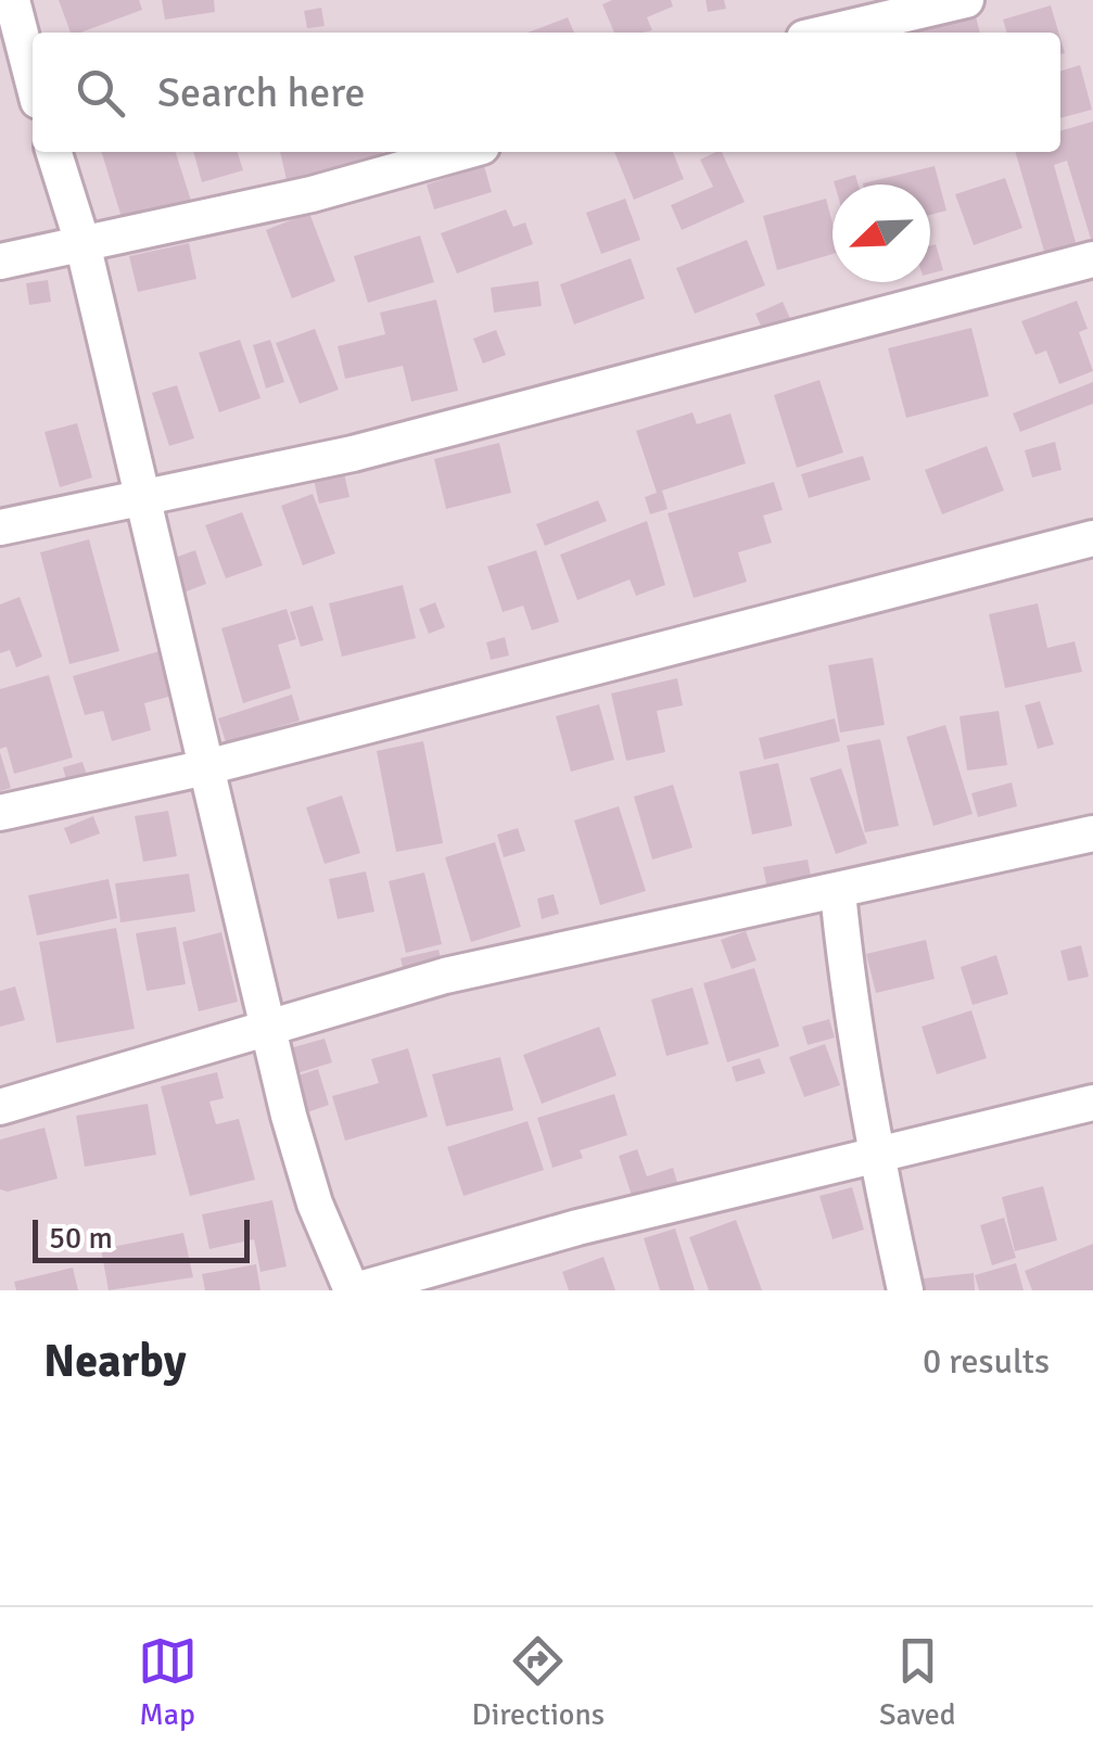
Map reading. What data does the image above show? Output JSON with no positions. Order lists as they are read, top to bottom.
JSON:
{
  "scale_bar": "50 m",
  "north": "bottom left",
  "page": {
    "search": "Search here",
    "scale": "50 m",
    "heading": ["Nearby", "0 results"],
    "nav": ["Map", "Directions", "Saved"]
  }
}
